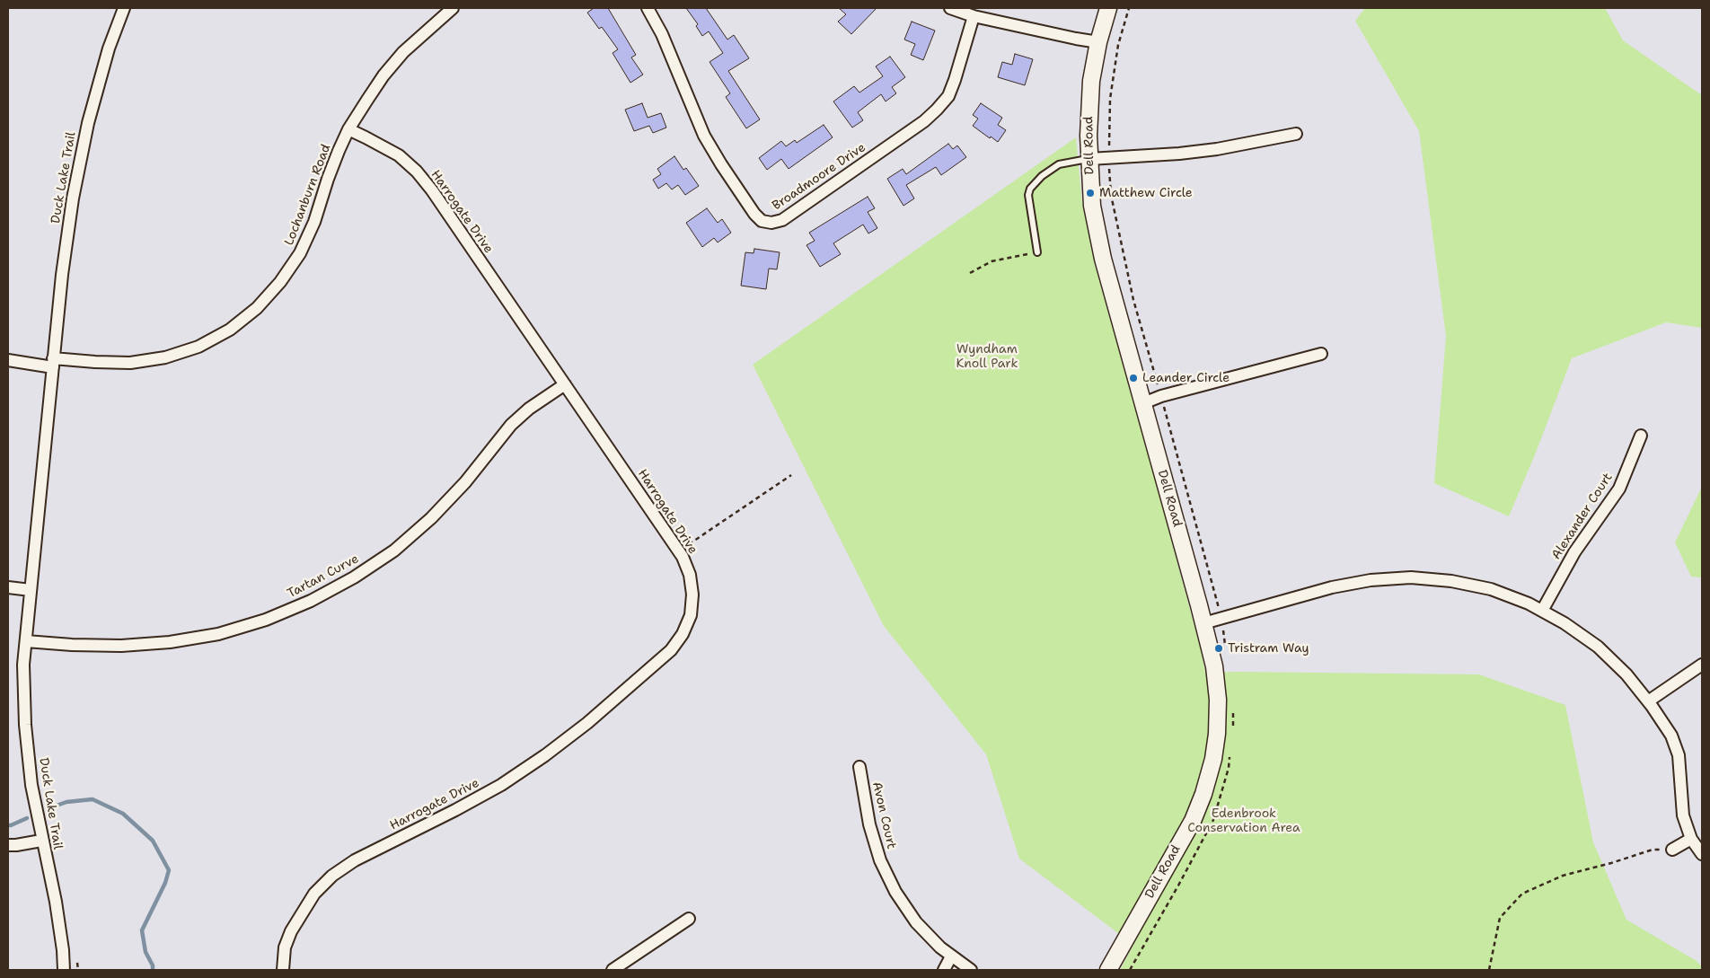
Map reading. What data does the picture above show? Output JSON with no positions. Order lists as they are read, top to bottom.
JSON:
{
  "streets": {
    "street": [
      "Dell Road",
      "Broadmoore Drive",
      "Duck Lake Trail",
      "Lochanburn Road",
      "Harrogate Drive",
      "Alexander Court",
      "Tartan Curve",
      "Avon Court"
    ]
  },
  "crossings": [
    ["Duck Lake Trail", "Lochanburn Road"],
    ["Duck Lake Trail", "Tartan Curve"],
    ["Lochanburn Road", "Harrogate Drive"],
    ["Harrogate Drive", "Tartan Curve"]
  ],
  "parks": ["Wyndham Knoll Park", "Edenbrook Conservation Area"],
  "places": ["Matthew Circle", "Leander Circle", "Tristram Way"]
}
